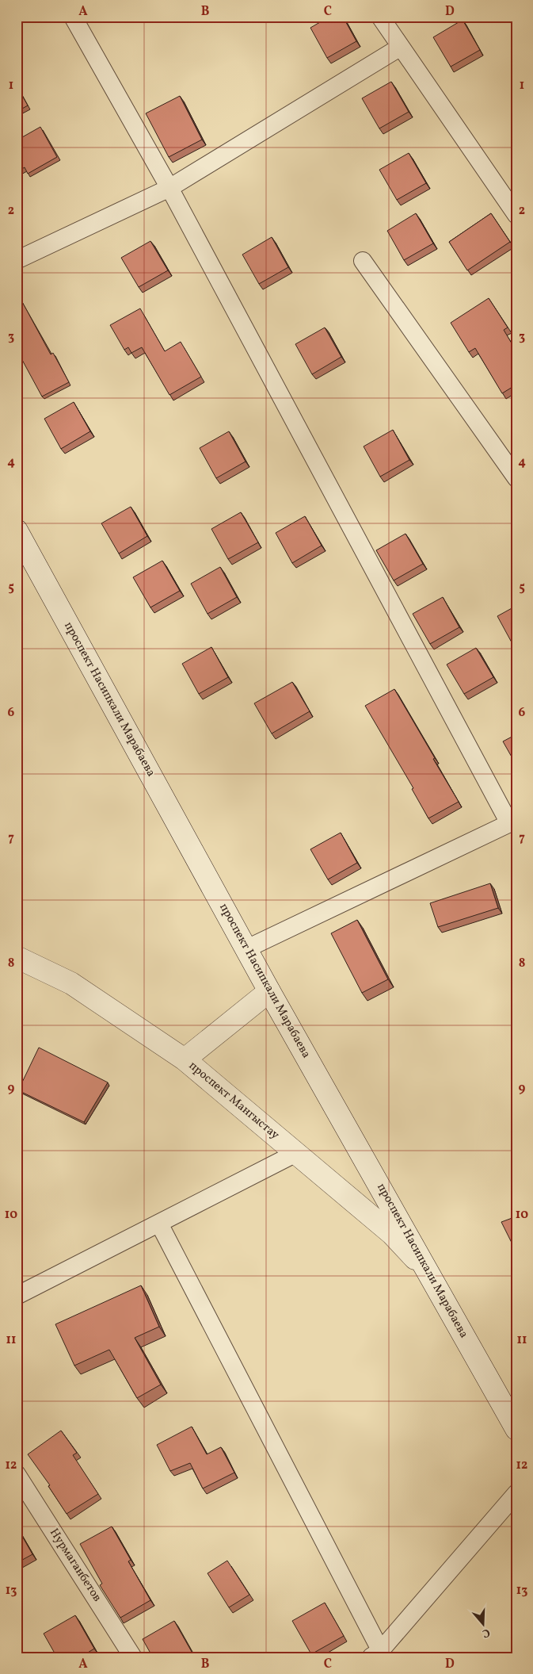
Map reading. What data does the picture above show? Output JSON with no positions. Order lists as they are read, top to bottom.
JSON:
{
  "streets": {
    "main road": ["проспект Насипкали Марабаева", "проспект Мангыстау"],
    "street": ["Нурмаганбетов"]
  },
  "crossings": [
    ["проспект Насипкали Марабаева", "проспект Мангыстау"]
  ],
  "north": "bottom",
  "grid": {
    "columns": [
      "A",
      "B",
      "C",
      "D"
    ],
    "rows": [
      "1",
      "2",
      "3",
      "4",
      "5",
      "6",
      "7",
      "8",
      "9",
      "10",
      "11",
      "12",
      "13"
    ]
  }
}
